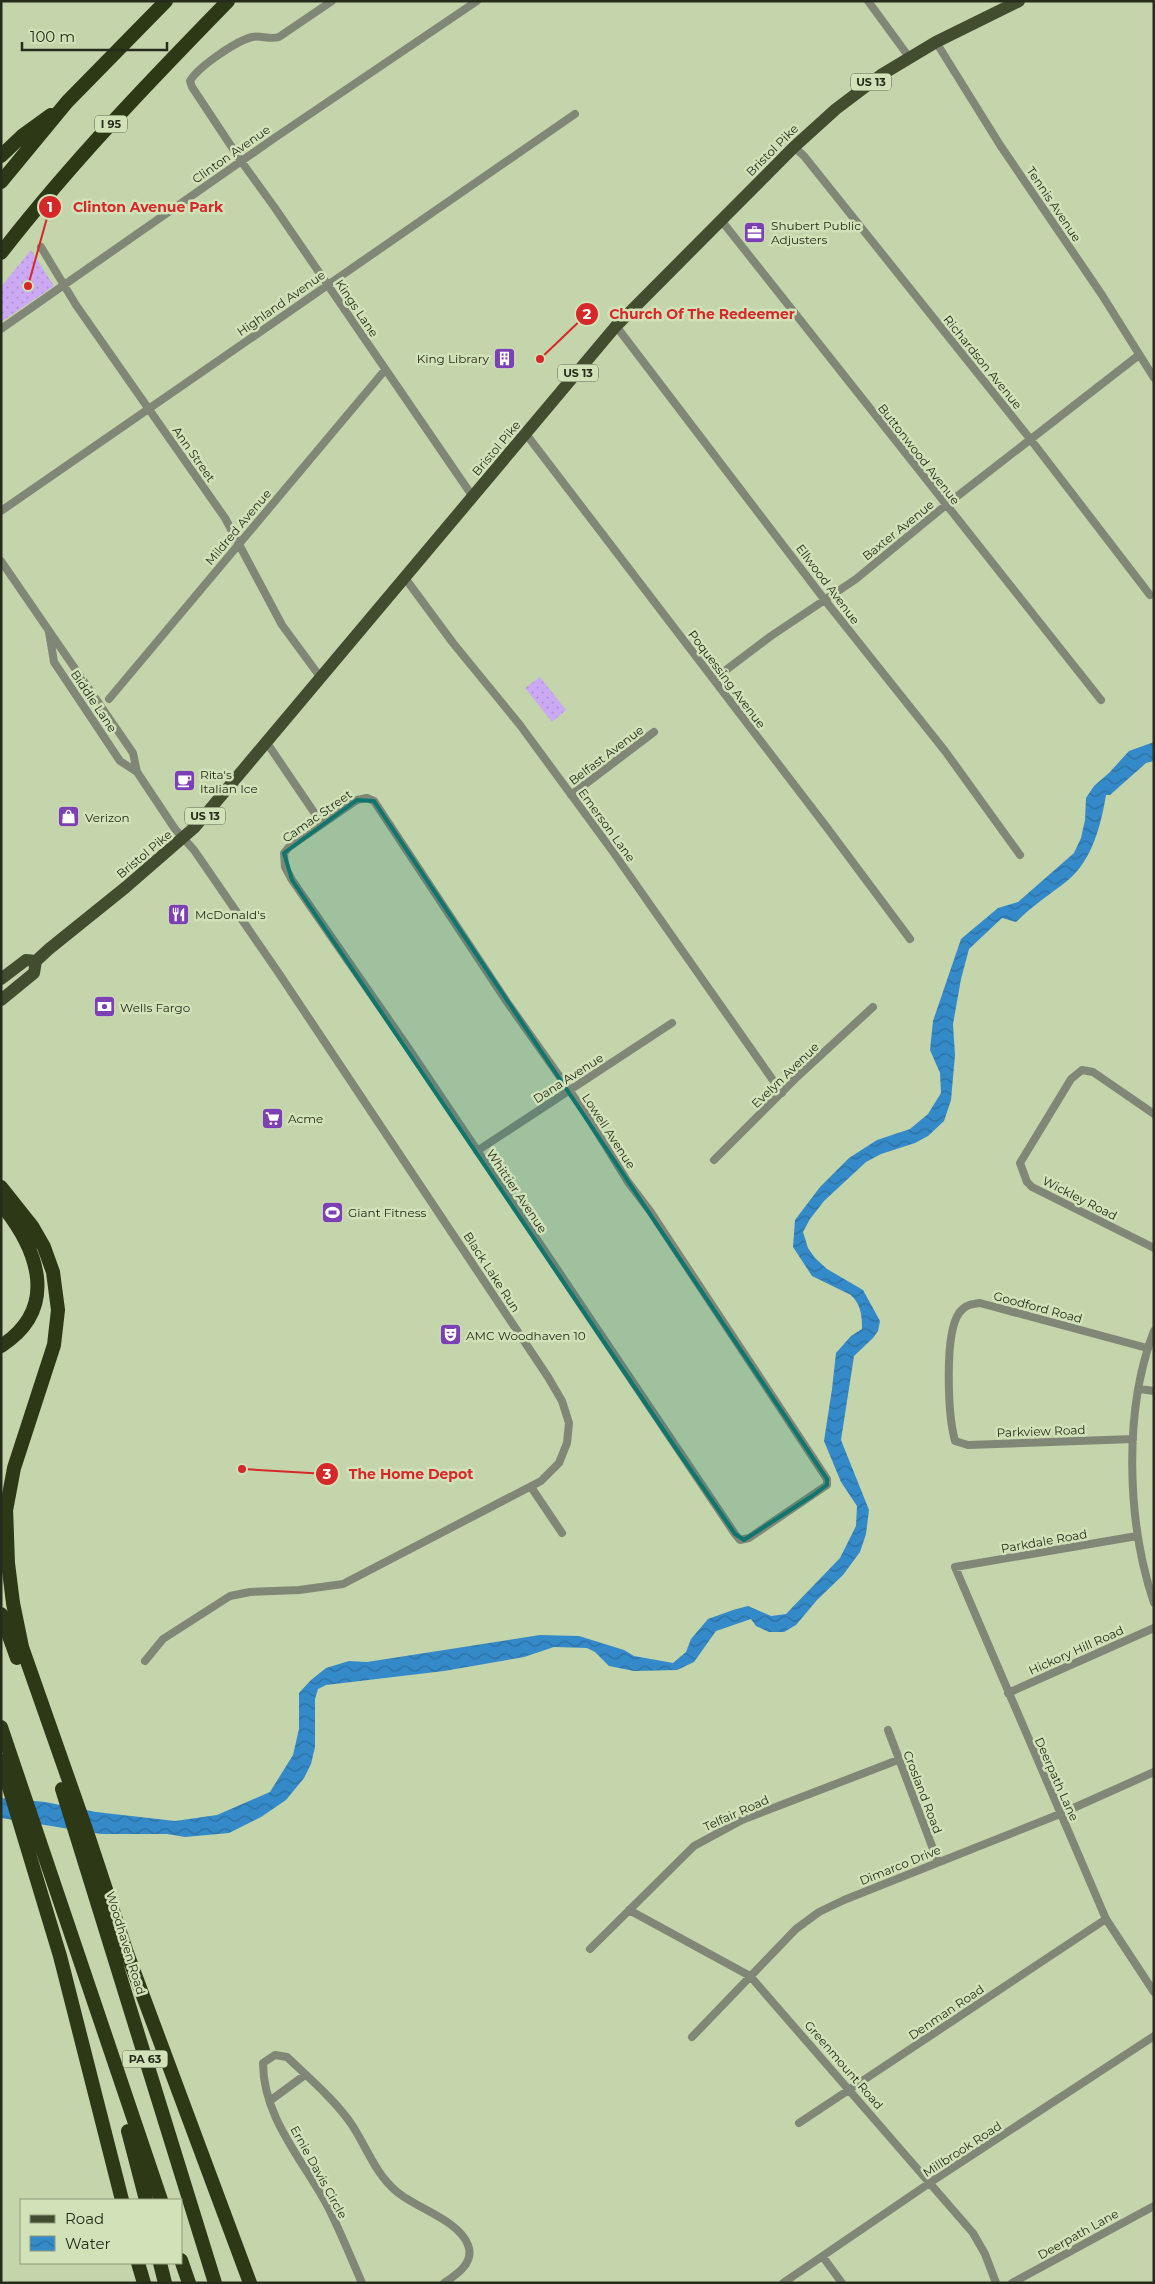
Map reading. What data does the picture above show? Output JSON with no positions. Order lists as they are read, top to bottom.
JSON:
{
  "streets": {
    "highway": ["I 95", "Woodhaven Road", "PA 63"],
    "main road": ["US 13", "Bristol Pike"],
    "street": [
      "Clinton Avenue",
      "Tennis Avenue",
      "Highland Avenue",
      "Kings Lane",
      "Richardson Avenue",
      "Ann Street",
      "Buttonwood Avenue",
      "Mildred Avenue",
      "Baxter Avenue",
      "Ellwood Avenue",
      "Poquessing Avenue",
      "Biddle Lane",
      "Belfast Avenue",
      "Camac Street",
      "Emerson Lane",
      "Evelyn Avenue",
      "Dana Avenue",
      "Lowell Avenue",
      "Whittier Avenue",
      "Wickley Road",
      "Black Lake Run",
      "Goodford Road",
      "Parkview Road",
      "Parkdale Road",
      "Hickory Hill Road",
      "Deerpath Lane",
      "Crosland Road",
      "Telfair Road",
      "Dimarco Drive",
      "Denman Road",
      "Greenmount Road",
      "Millbrook Road",
      "Ernie Davis Circle"
    ]
  },
  "crossings": [
    ["Bristol Pike", "Tennis Avenue"],
    ["Bristol Pike", "Kings Lane"],
    ["Bristol Pike", "Richardson Avenue"],
    ["Bristol Pike", "Ann Street"],
    ["Bristol Pike", "Buttonwood Avenue"],
    ["Bristol Pike", "Ellwood Avenue"],
    ["Bristol Pike", "Poquessing Avenue"],
    ["Bristol Pike", "Biddle Lane"],
    ["Bristol Pike", "Emerson Lane"],
    ["Bristol Pike", "Black Lake Run"],
    ["Clinton Avenue", "Kings Lane"],
    ["Clinton Avenue", "Ann Street"],
    ["Tennis Avenue", "Baxter Avenue"],
    ["Highland Avenue", "Kings Lane"],
    ["Highland Avenue", "Ann Street"],
    ["Kings Lane", "Mildred Avenue"],
    ["Richardson Avenue", "Baxter Avenue"],
    ["Ann Street", "Mildred Avenue"],
    ["Buttonwood Avenue", "Baxter Avenue"],
    ["Baxter Avenue", "Ellwood Avenue"],
    ["Baxter Avenue", "Poquessing Avenue"],
    ["Biddle Lane", "Black Lake Run"],
    ["Belfast Avenue", "Emerson Lane"],
    ["Camac Street", "Lowell Avenue"],
    ["Camac Street", "Whittier Avenue"],
    ["Emerson Lane", "Evelyn Avenue"],
    ["Dana Avenue", "Lowell Avenue"],
    ["Dana Avenue", "Whittier Avenue"],
    ["Lowell Avenue", "Whittier Avenue"],
    ["Goodford Road", "Parkview Road"],
    ["Parkdale Road", "Deerpath Lane"],
    ["Hickory Hill Road", "Deerpath Lane"],
    ["Deerpath Lane", "Dimarco Drive"],
    ["Deerpath Lane", "Denman Road"],
    ["Crosland Road", "Telfair Road"],
    ["Crosland Road", "Dimarco Drive"],
    ["Telfair Road", "Greenmount Road"],
    ["Dimarco Drive", "Greenmount Road"],
    ["Denman Road", "Greenmount Road"],
    ["Greenmount Road", "Millbrook Road"]
  ],
  "places": {
    "office": ["Shubert Public Adjusters"],
    "other": ["Clinton Avenue Park", "Church Of The Redeemer", "The Home Depot"],
    "building": ["King Library"],
    "cafe": ["Rita's Italian Ice"],
    "shop": ["Verizon"],
    "restaurant": ["McDonald's"],
    "bank": ["Wells Fargo"],
    "supermarket": ["Acme"],
    "sports": ["Giant Fitness"],
    "theatre": ["AMC Woodhaven 10"]
  },
  "legend": ["Road", "Water"],
  "scale_bar": "100 m"
}
